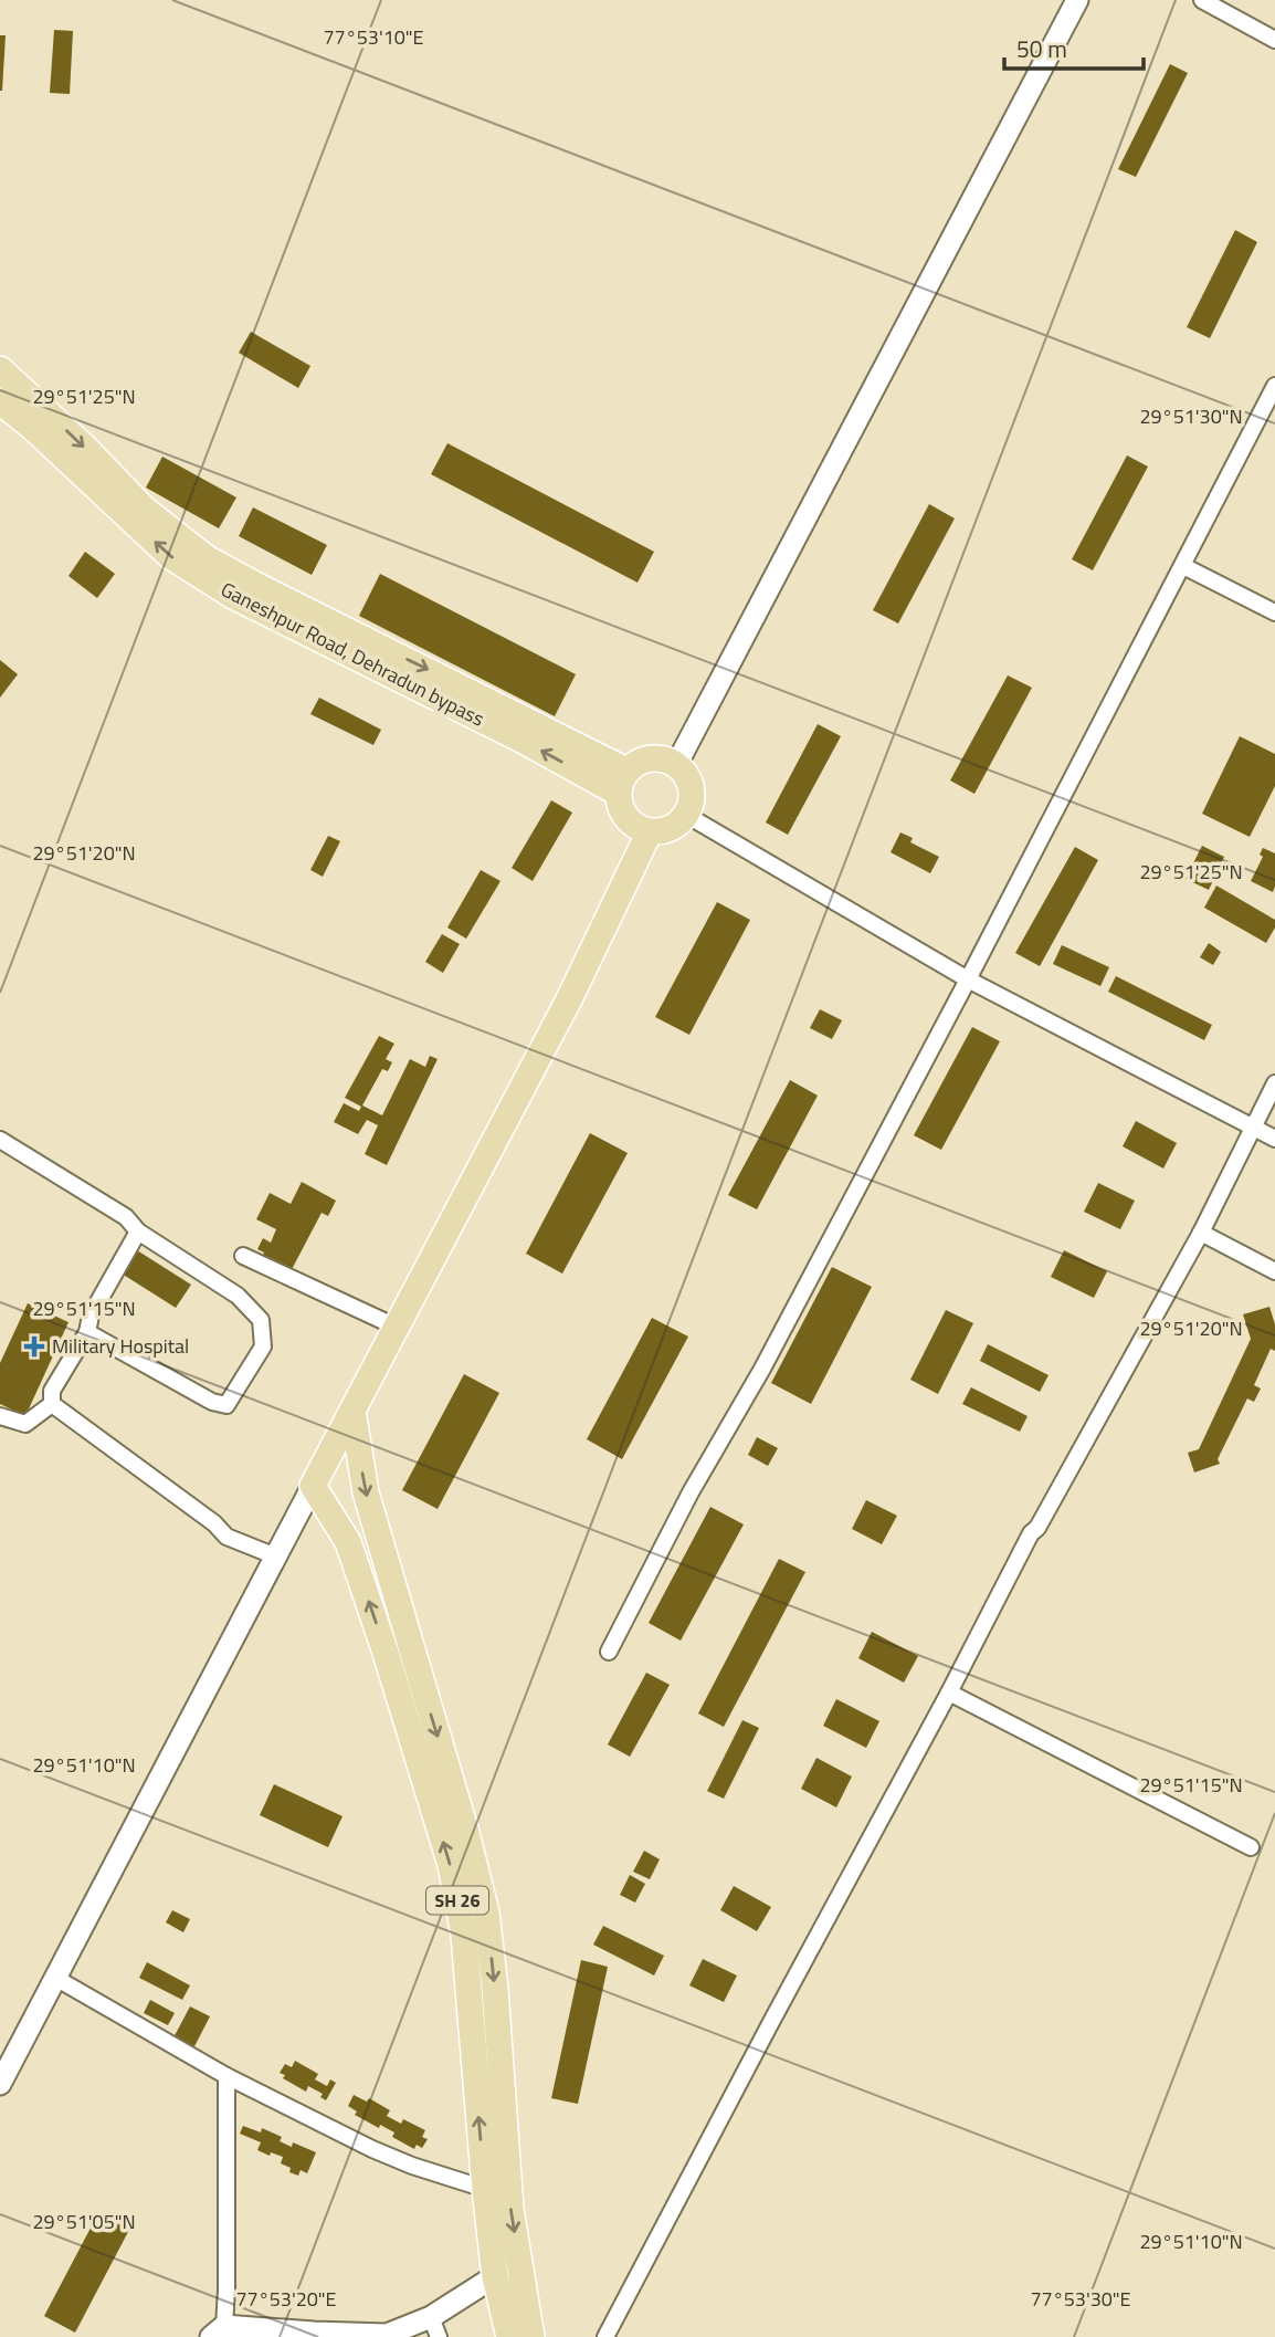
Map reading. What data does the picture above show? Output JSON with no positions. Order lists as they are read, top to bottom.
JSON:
{
  "streets": {
    "main road": ["Ganeshpur Road, Dehradun bypass", "SH 26"]
  },
  "places": {
    "health": ["Military Hospital"]
  },
  "scale_bar": "50 m",
  "coordinates": [
    "77°53'10\"E",
    "29°51'25\"N",
    "29°51'30\"N",
    "29°51'20\"N",
    "29°51'15\"N",
    "29°51'10\"N",
    "29°51'05\"N",
    "77°53'20\"E",
    "77°53'30\"E"
  ]
}
